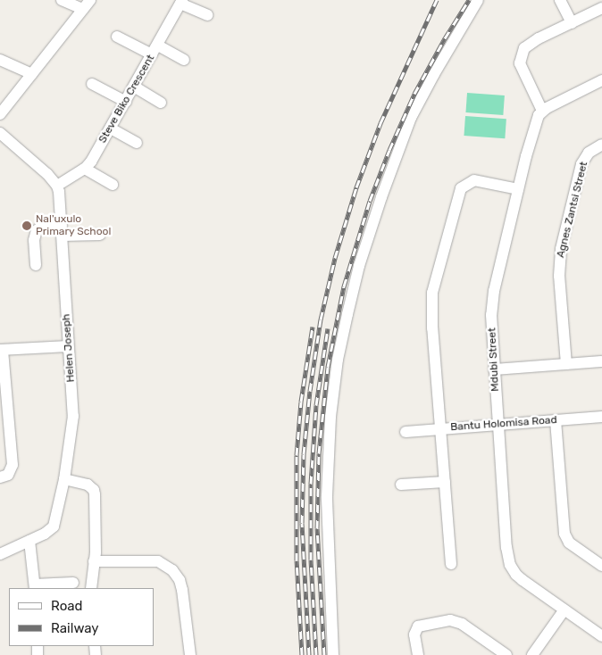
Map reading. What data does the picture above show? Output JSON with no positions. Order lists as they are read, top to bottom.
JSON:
{
  "streets": {
    "street": [
      "Steve Biko Crescent",
      "Agnes Zantsi Street",
      "Helen Joseph",
      "Mdubi Street",
      "Bantu Holomisa Road"
    ]
  },
  "crossings": [
    ["Steve Biko Crescent", "Helen Joseph"],
    ["Mdubi Street", "Bantu Holomisa Road"]
  ],
  "places": ["Nal'uxulo Primary School"],
  "legend": ["Road", "Railway"]
}
